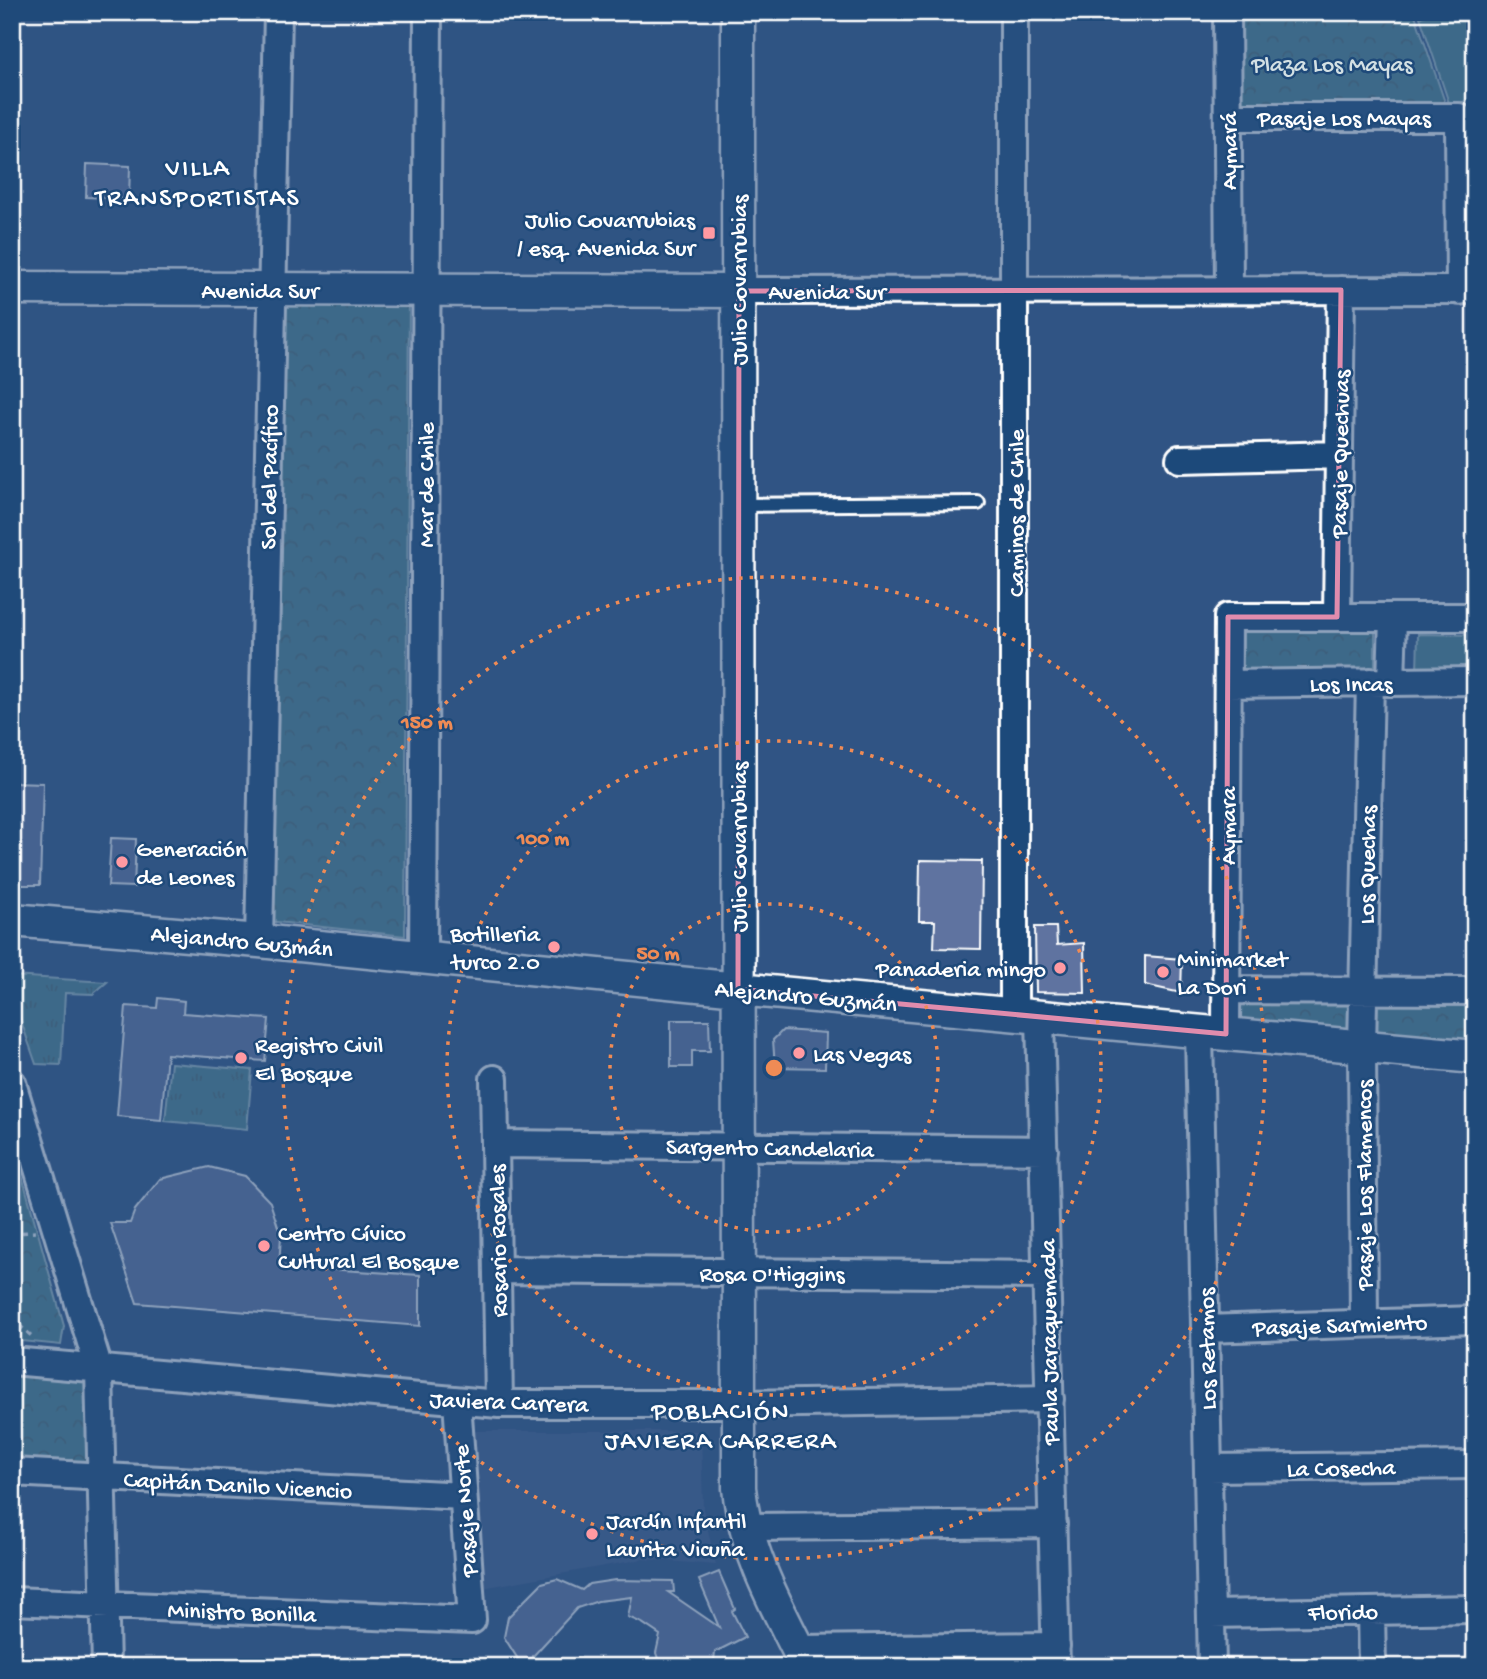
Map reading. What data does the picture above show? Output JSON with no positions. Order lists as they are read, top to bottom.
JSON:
{
  "streets": {
    "street": [
      "Pasaje Los Mayas",
      "Aymará",
      "Julio Covarrubias",
      "Avenida Sur",
      "Pasaje Quechuas",
      "Sol del Pacífico",
      "Mar de Chile",
      "Caminos de Chile",
      "Los Incas",
      "Aymara",
      "Los Quechas",
      "Alejandro Guzmán",
      "Sargento Candelaria",
      "Pasaje Los Flamencos",
      "Rosario Rosales",
      "Rosa O'Higgins",
      "Pasaje Sarmiento",
      "Paula Jaraquemada",
      "Los Retamos",
      "Javiera Carrera",
      "La Cosecha",
      "Capitán Danilo Vicencio",
      "Pasaje Norte",
      "Ministro Bonilla",
      "Florido"
    ]
  },
  "crossings": [
    ["Pasaje Los Mayas", "Aymará"],
    ["Pasaje Los Mayas", "Avenida Sur"],
    ["Aymará", "Avenida Sur"],
    ["Julio Covarrubias", "Avenida Sur"],
    ["Julio Covarrubias", "Alejandro Guzmán"],
    ["Julio Covarrubias", "Sargento Candelaria"],
    ["Julio Covarrubias", "Rosa O'Higgins"],
    ["Julio Covarrubias", "Javiera Carrera"],
    ["Avenida Sur", "Pasaje Quechuas"],
    ["Avenida Sur", "Sol del Pacífico"],
    ["Avenida Sur", "Mar de Chile"],
    ["Avenida Sur", "Caminos de Chile"],
    ["Pasaje Quechuas", "Aymara"],
    ["Sol del Pacífico", "Alejandro Guzmán"],
    ["Mar de Chile", "Alejandro Guzmán"],
    ["Caminos de Chile", "Alejandro Guzmán"],
    ["Caminos de Chile", "Paula Jaraquemada"],
    ["Los Incas", "Aymara"],
    ["Los Incas", "Los Quechas"],
    ["Aymara", "Alejandro Guzmán"],
    ["Aymara", "Los Retamos"],
    ["Los Quechas", "Alejandro Guzmán"],
    ["Los Quechas", "Pasaje Los Flamencos"],
    ["Alejandro Guzmán", "Pasaje Los Flamencos"],
    ["Alejandro Guzmán", "Paula Jaraquemada"],
    ["Alejandro Guzmán", "Los Retamos"],
    ["Sargento Candelaria", "Rosario Rosales"],
    ["Sargento Candelaria", "Paula Jaraquemada"],
    ["Pasaje Los Flamencos", "Pasaje Sarmiento"],
    ["Rosario Rosales", "Rosa O'Higgins"],
    ["Rosario Rosales", "Javiera Carrera"],
    ["Rosa O'Higgins", "Paula Jaraquemada"],
    ["Pasaje Sarmiento", "Los Retamos"],
    ["Paula Jaraquemada", "Javiera Carrera"],
    ["Los Retamos", "La Cosecha"],
    ["Los Retamos", "Florido"],
    ["Javiera Carrera", "Pasaje Norte"],
    ["Capitán Danilo Vicencio", "Pasaje Norte"],
    ["Pasaje Norte", "Ministro Bonilla"]
  ],
  "districts": ["VILLA TRANSPORTISTAS", "POBLACIÓN JAVIERA CARRERA"],
  "parks": ["Plaza Los Mayas"],
  "places": {
    "transit": ["Julio Covarrubias / esq. Avenida Sur"],
    "other": [
      "Generación de Leones",
      "Botilleria turco 2.0",
      "Panaderia mingo",
      "Minimarket La Dori",
      "Las Vegas",
      "Registro Civil El Bosque",
      "Centro Cívico Cultural El Bosque",
      "Jardín Infantil Laurita Vicuña"
    ]
  },
  "rings": ["150 m", "100 m", "50 m"]
}
